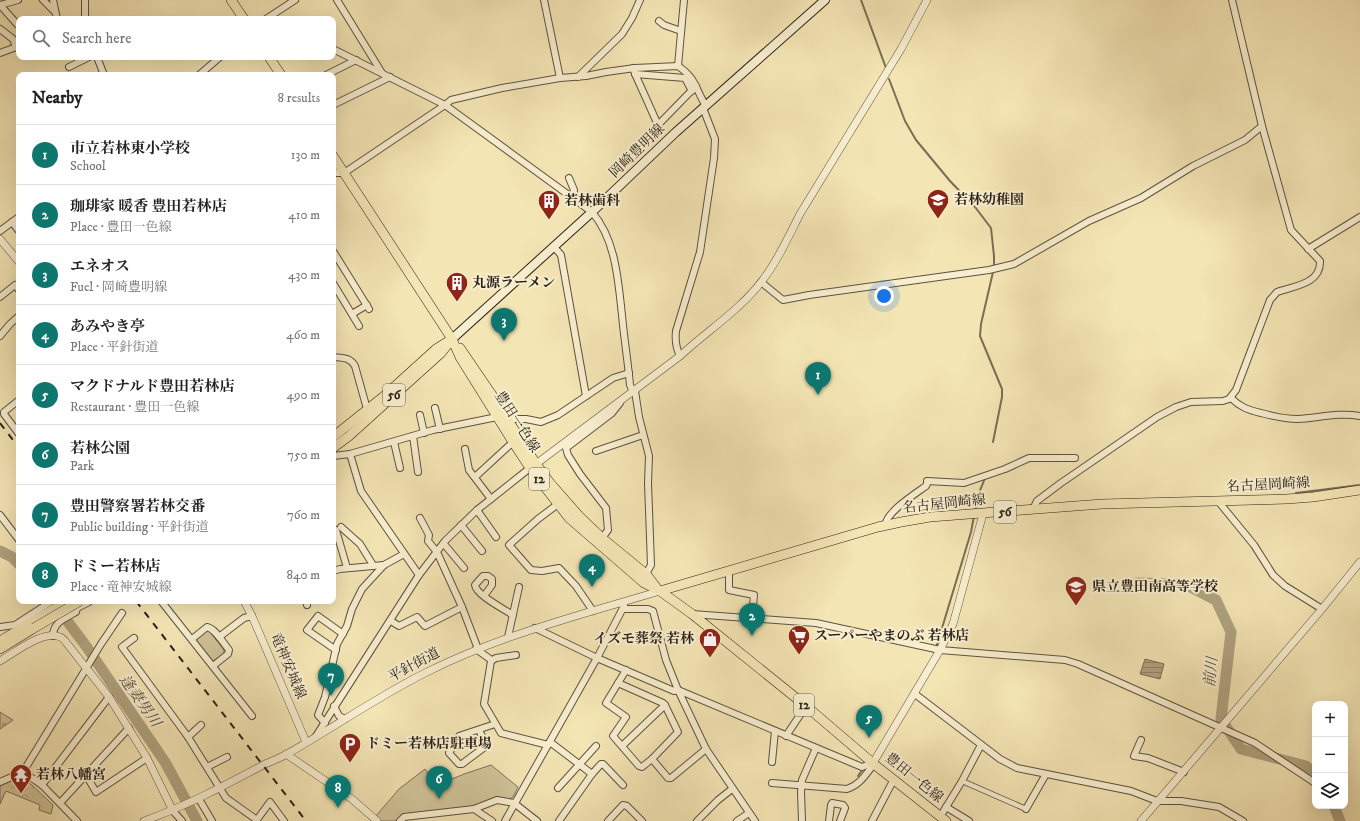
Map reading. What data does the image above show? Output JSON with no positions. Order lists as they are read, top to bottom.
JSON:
{
  "streets": {
    "main road": [
      "岡崎豊明線",
      "56",
      "豊田一色線",
      "12",
      "名古屋岡崎線"
    ],
    "street": ["平針街道", "竜神安城線"]
  },
  "crossings": [
    ["岡崎豊明線", "56"],
    ["岡崎豊明線", "豊田一色線"],
    ["56", "豊田一色線"],
    ["豊田一色線", "名古屋岡崎線"],
    ["豊田一色線", "平針街道"],
    ["名古屋岡崎線", "平針街道"],
    ["平針街道", "竜神安城線"]
  ],
  "water": ["前川", "逢妻男川"],
  "places": {
    "school or university": ["若林幼稚園", "県立豊田南高等学校"],
    "building": ["若林歯科", "丸源ラーメン"],
    "supermarket": ["スーパーやまのぶ 若林店"],
    "shop": ["イズモ葬祭 若林"],
    "parking": ["ドミー若林店駐車場"],
    "temple": ["若林八幡宮"]
  },
  "page": {
    "search": "Search here",
    "heading": ["Nearby", "8 results"],
    "list": [
      {
        "mark": "1",
        "name": "市立若林東小学校",
        "note": "School",
        "value": "130 m"
      },
      {
        "mark": "2",
        "name": "珈琲家 暖香 豊田若林店",
        "note": "Place · 豊田一色線",
        "value": "410 m"
      },
      {
        "mark": "3",
        "name": "エネオス",
        "note": "Fuel · 岡崎豊明線",
        "value": "430 m"
      },
      {
        "mark": "4",
        "name": "あみやき亭",
        "note": "Place · 平針街道",
        "value": "460 m"
      },
      {
        "mark": "5",
        "name": "マクドナルド豊田若林店",
        "note": "Restaurant · 豊田一色線",
        "value": "490 m"
      },
      {
        "mark": "6",
        "name": "若林公園",
        "note": "Park",
        "value": "750 m"
      },
      {
        "mark": "7",
        "name": "豊田警察署若林交番",
        "note": "Public building · 平針街道",
        "value": "760 m"
      },
      {
        "mark": "8",
        "name": "ドミー若林店",
        "note": "Place · 竜神安城線",
        "value": "840 m"
      }
    ],
    "pins": [
      "3",
      "1",
      "4",
      "2",
      "7",
      "5",
      "6",
      "8"
    ],
    "map_buttons": ["+", "−"]
  }
}
